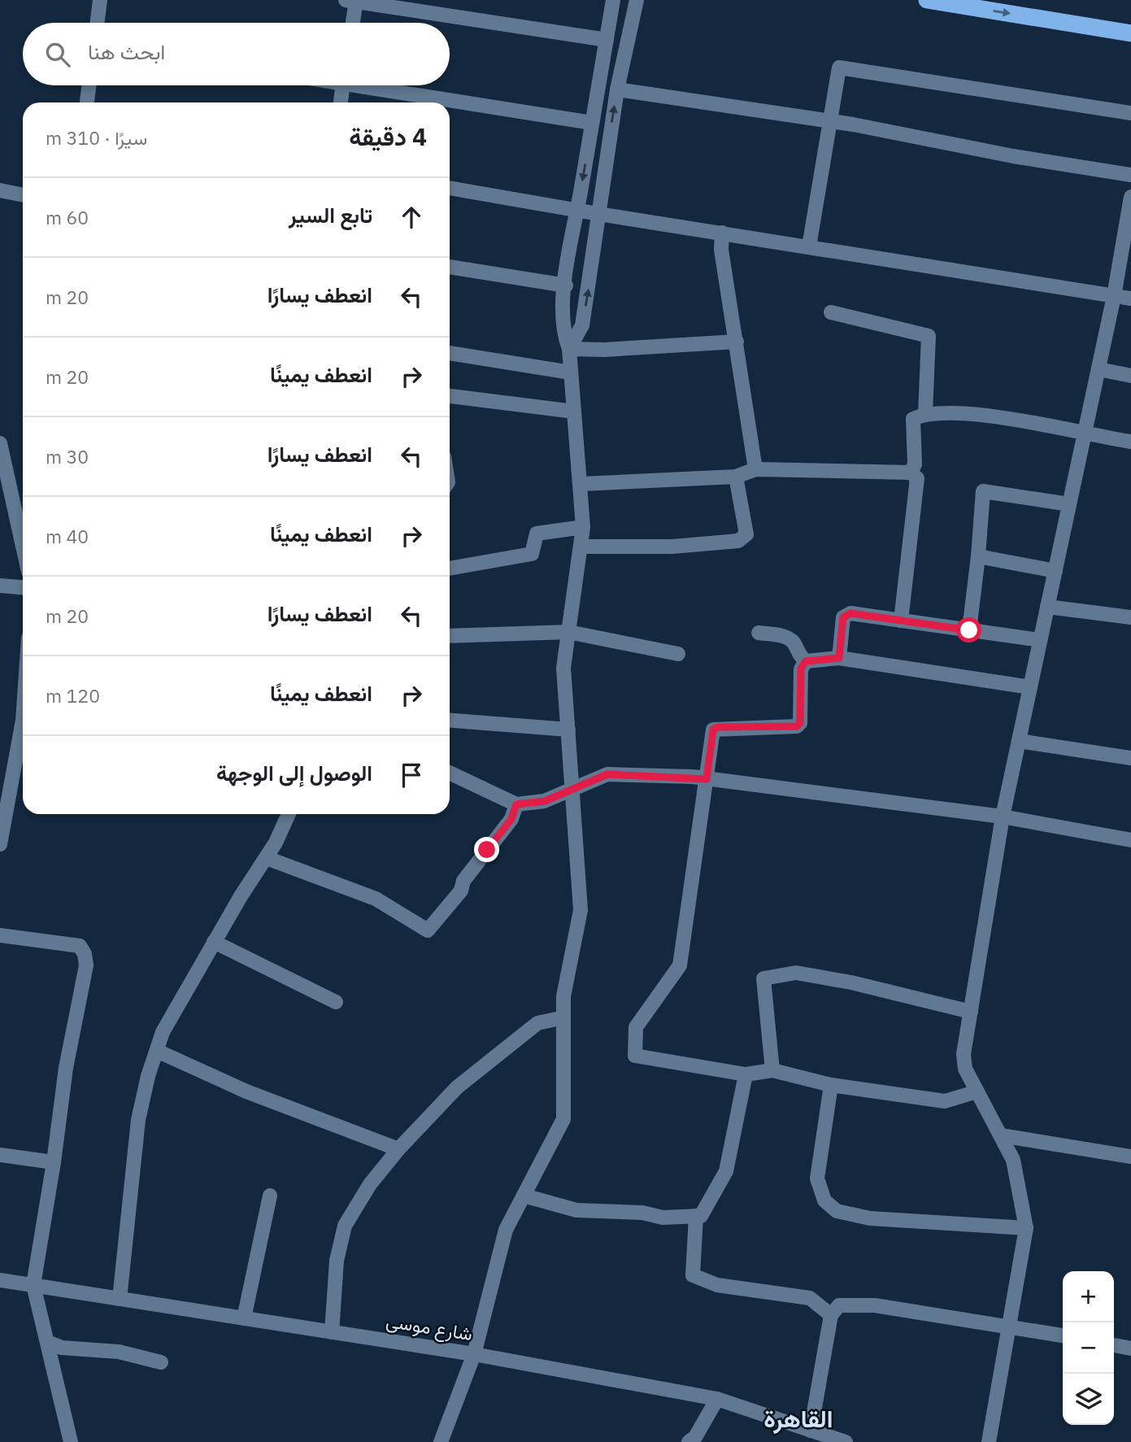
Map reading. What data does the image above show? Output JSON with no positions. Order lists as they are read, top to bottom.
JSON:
{
  "streets": {
    "street": ["شارع موسى"]
  },
  "districts": ["القاهرة"],
  "page": {
    "search": "ابحث هنا",
    "heading": ["4 دقيقة", "سيرًا · 310 m"],
    "list": [
      ["تابع السير", "60 m"],
      ["انعطف يسارًا", "20 m"],
      ["انعطف يمينًا", "20 m"],
      ["انعطف يسارًا", "30 m"],
      ["انعطف يمينًا", "40 m"],
      ["انعطف يسارًا", "20 m"],
      ["انعطف يمينًا", "120 m"],
      "الوصول إلى الوجهة"
    ],
    "map_buttons": ["+", "−"]
  }
}
